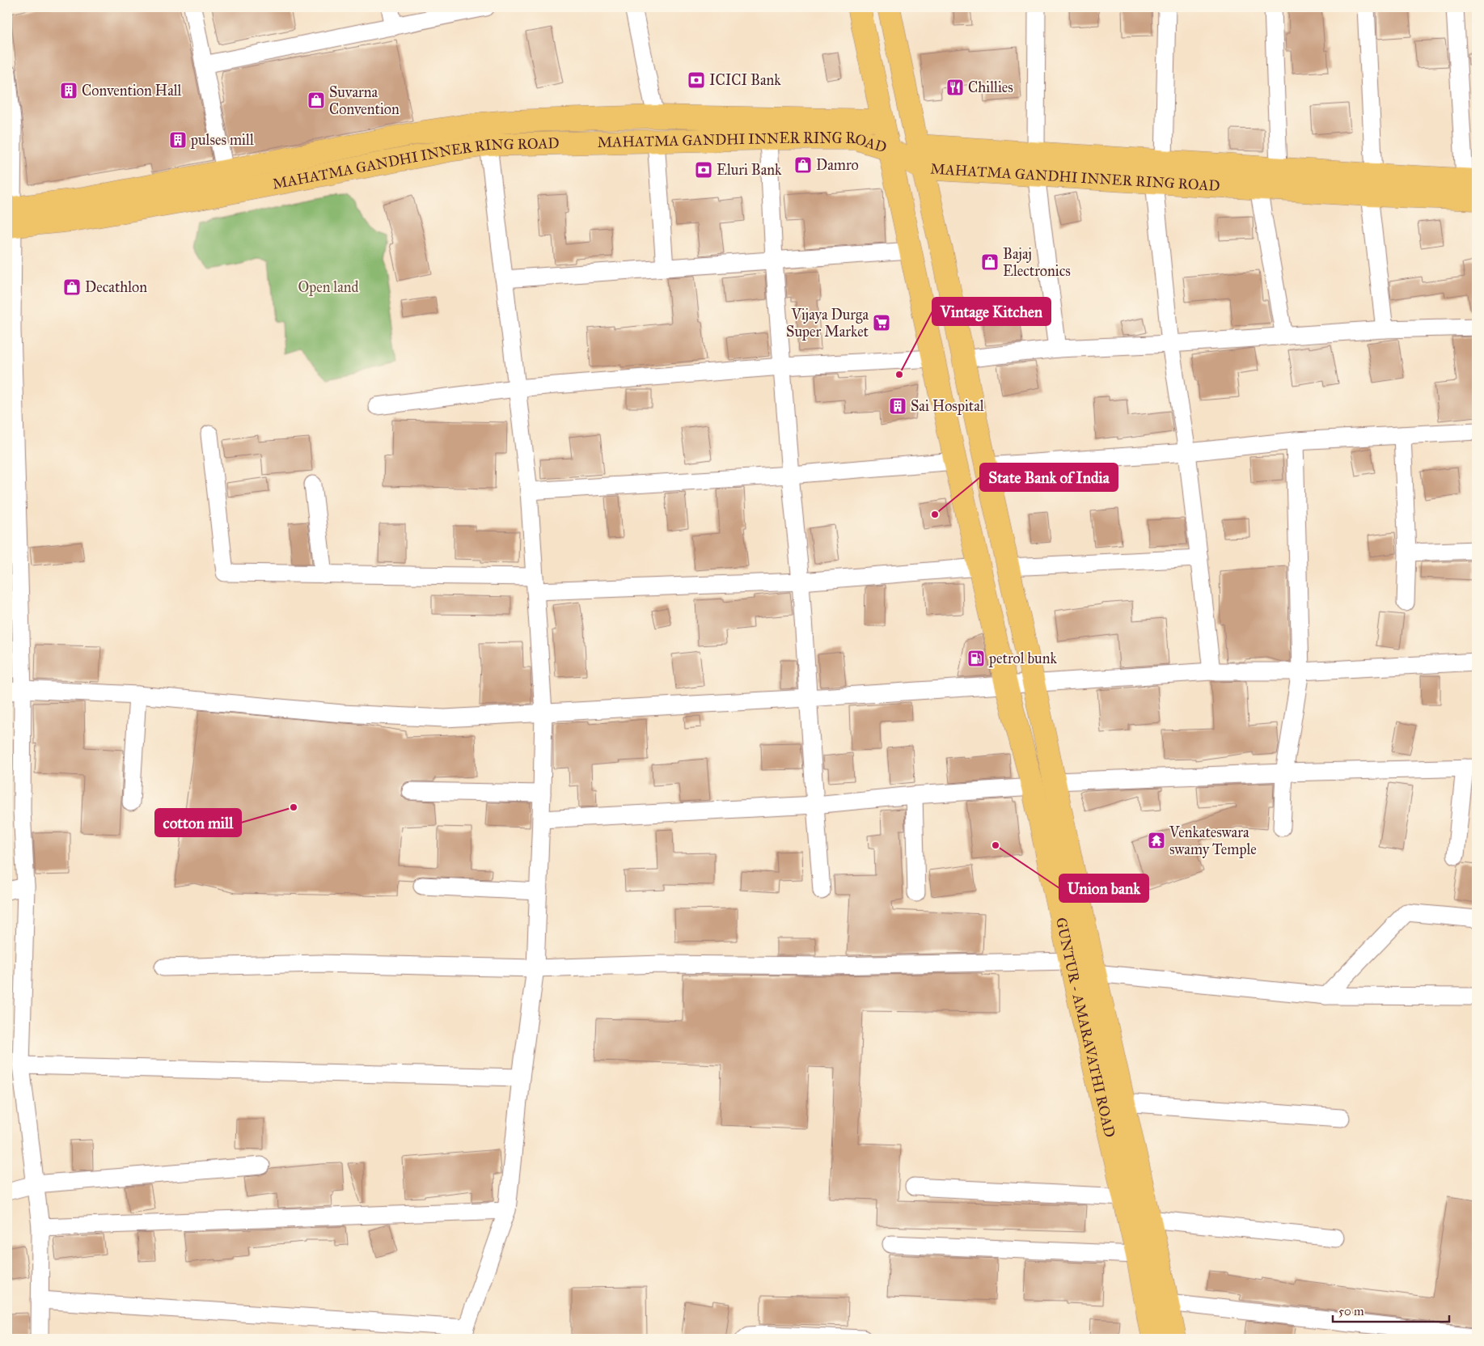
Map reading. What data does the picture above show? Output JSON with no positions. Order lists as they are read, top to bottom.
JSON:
{
  "streets": {
    "main road": ["MAHATMA GANDHI INNER RING ROAD", "GUNTUR - AMARAVATHI ROAD"]
  },
  "crossings": [
    ["MAHATMA GANDHI INNER RING ROAD", "GUNTUR - AMARAVATHI ROAD"]
  ],
  "parks": ["Open land"],
  "places": {
    "bank": ["ICICI Bank", "Eluri Bank"],
    "restaurant": ["Chillies"],
    "building": ["Convention Hall", "pulses mill", "Sai Hospital"],
    "shop": [
      "Suvarna Convention",
      "Damro",
      "Bajaj Electronics",
      "Decathlon"
    ],
    "supermarket": ["Vijaya Durga Super Market"],
    "other": [
      "Vintage Kitchen",
      "State Bank of India",
      "cotton mill",
      "Union bank"
    ],
    "fuel station": ["petrol bunk"],
    "temple": ["Venkateswara swamy Temple"]
  },
  "scale_bar": "50 m"
}
